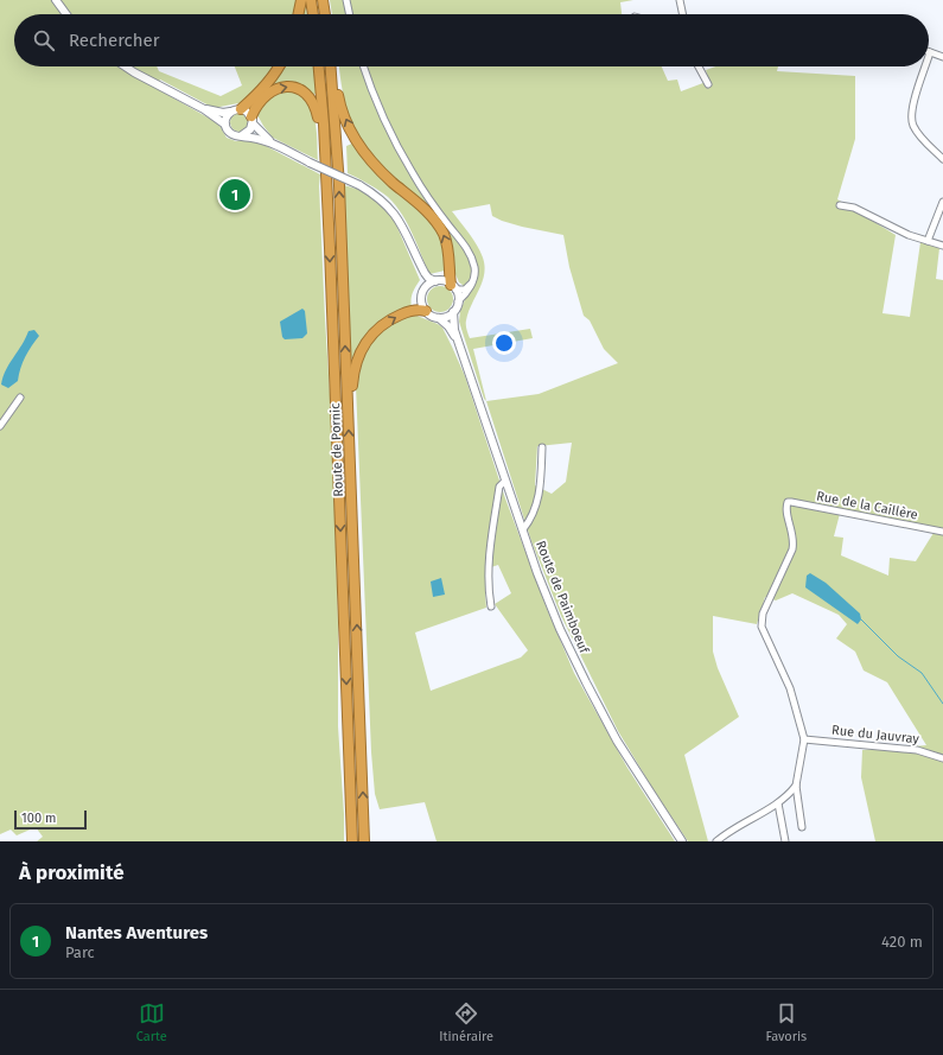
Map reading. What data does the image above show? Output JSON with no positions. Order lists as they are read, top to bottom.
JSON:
{
  "streets": {
    "highway": ["Route de Pornic"],
    "street": ["Rue de la Caillère", "Route de Paimboeuf", "Rue du Jauvray"]
  },
  "crossings": [
    ["Rue de la Caillère", "Rue du Jauvray"]
  ],
  "scale_bar": "100 m",
  "page": {
    "search": "Rechercher",
    "pins": "1",
    "scale": "100 m",
    "heading": "À proximité",
    "list": [
      {
        "mark": "1",
        "name": "Nantes Aventures",
        "note": "Parc",
        "value": "420 m"
      }
    ],
    "nav": ["Carte", "Itinéraire", "Favoris"]
  }
}
